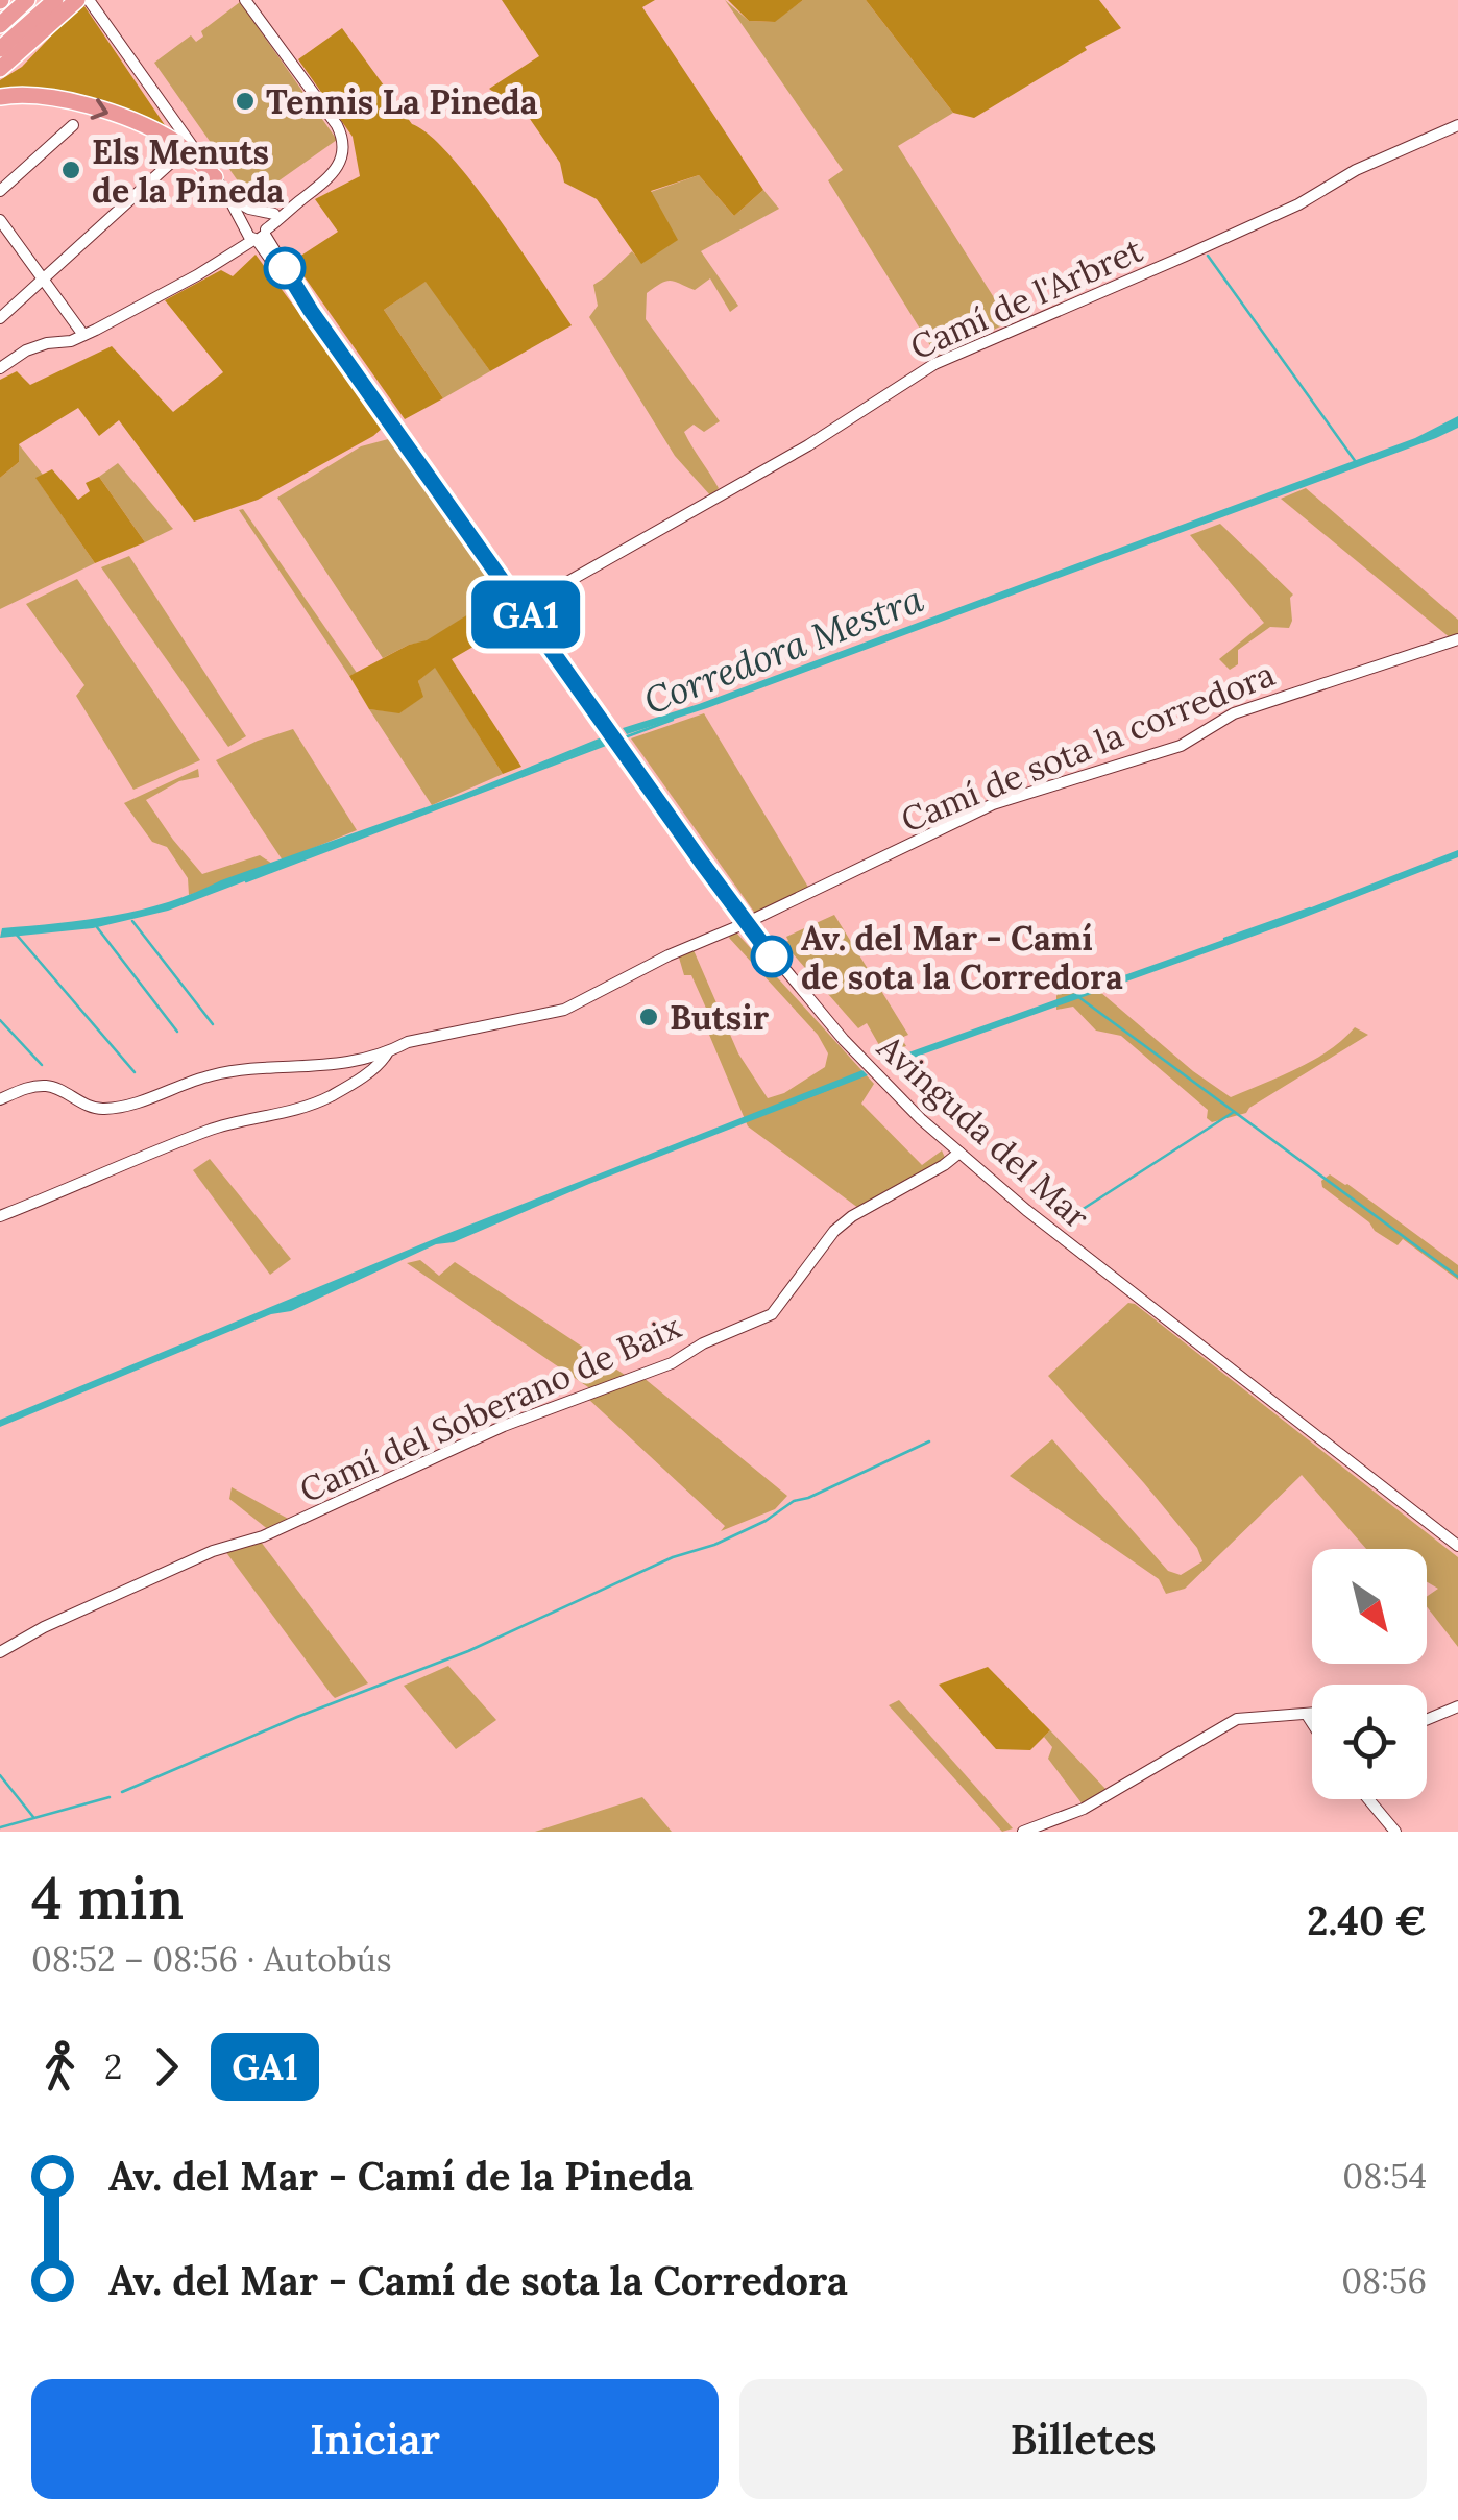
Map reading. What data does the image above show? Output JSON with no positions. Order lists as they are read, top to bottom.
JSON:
{
  "streets": {
    "street": [
      "Camí de l'Arbret",
      "Camí de sota la corredora",
      "Avinguda del Mar",
      "Camí del Soberano de Baix"
    ]
  },
  "crossings": [
    ["Camí de l'Arbret", "Avinguda del Mar"],
    ["Camí de sota la corredora", "Avinguda del Mar"],
    ["Avinguda del Mar", "Camí del Soberano de Baix"]
  ],
  "water": ["Corredora Mestra"],
  "places": [
    "Tennis La Pineda",
    "Els Menuts de la Pineda",
    "Av. del Mar - Camí de sota la Corredora",
    "Butsir"
  ],
  "lines": ["bus line GA1"],
  "north": "bottom right",
  "page": {
    "on_map": "GA1",
    "heading": ["4 min", "08:52 – 08:56 · Autobús", "2.40 €"],
    "legs": ["2", "GA1"],
    "list": [
      {
        "name": "Av. del Mar - Camí de la Pineda",
        "value": "08:54"
      },
      {
        "name": "Av. del Mar - Camí de sota la Corredora",
        "value": "08:56"
      }
    ],
    "buttons": ["Iniciar", "Billetes"]
  }
}
